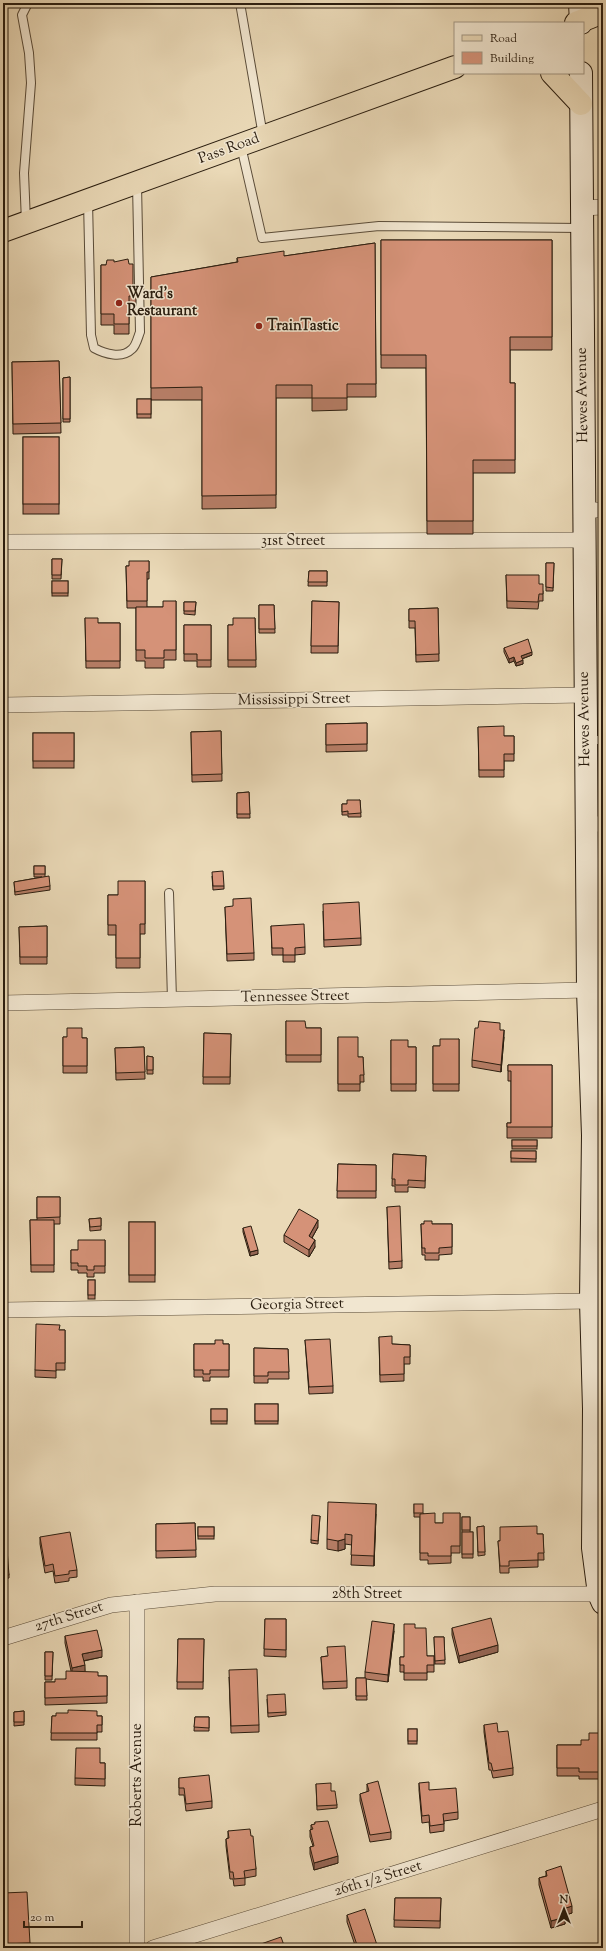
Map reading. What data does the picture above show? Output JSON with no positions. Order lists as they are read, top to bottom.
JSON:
{
  "streets": {
    "main road": ["Pass Road", "Hewes Avenue"],
    "street": [
      "31st Street",
      "Mississippi Street",
      "Tennessee Street",
      "Georgia Street",
      "28th Street",
      "27th Street",
      "Roberts Avenue",
      "26th 1/2 Street"
    ]
  },
  "crossings": [
    ["Hewes Avenue", "31st Street"],
    ["Hewes Avenue", "Mississippi Street"],
    ["Hewes Avenue", "Tennessee Street"],
    ["Hewes Avenue", "Georgia Street"],
    ["Hewes Avenue", "28th Street"],
    ["28th Street", "27th Street"],
    ["28th Street", "Roberts Avenue"],
    ["27th Street", "Roberts Avenue"]
  ],
  "places": ["Ward's Restaurant", "TrainTastic"],
  "legend": ["Road", "Building"],
  "scale_bar": "20 m",
  "north": "top"
}
